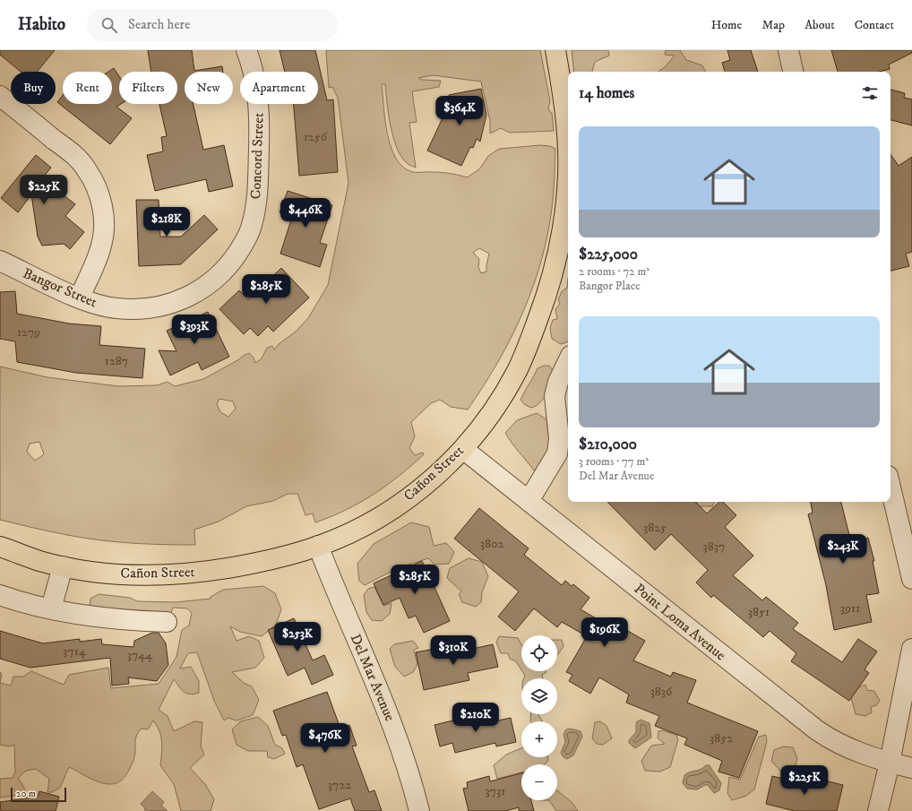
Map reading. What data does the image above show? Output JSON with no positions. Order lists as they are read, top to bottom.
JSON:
{
  "streets": {
    "main road": ["Cañon Street"],
    "street": [
      "Concord Street",
      "Bangor Street",
      "Point Loma Avenue",
      "Del Mar Avenue"
    ]
  },
  "crossings": [
    ["Concord Street", "Bangor Street"],
    ["Cañon Street", "Point Loma Avenue"],
    ["Cañon Street", "Del Mar Avenue"]
  ],
  "house_numbers": [
    "1256",
    "1279",
    "1287",
    "3825",
    "3802",
    "3837",
    "3911",
    "3851",
    "3714",
    "3744",
    "3836",
    "3852",
    "3722",
    "3731"
  ],
  "scale_bar": "20 m",
  "page": {
    "header": "Habito",
    "search": "Search here",
    "nav": [
      "Home",
      "Map",
      "About",
      "Contact"
    ],
    "chip": [
      "Buy",
      "Rent",
      "Filters",
      "New",
      "Apartment"
    ],
    "heading": "14 homes",
    "price": [
      "$364K",
      "$225K",
      "$446K",
      "$218K",
      "$285K",
      "$393K",
      "$243K",
      "$285K",
      "$196K",
      "$253K",
      "$310K",
      "$210K",
      "$476K",
      "$225K"
    ],
    "list": [
      {
        "name": "$225,000",
        "note": "2 rooms · 72 m² · Bangor Place"
      },
      {
        "name": "$210,000",
        "note": "3 rooms · 77 m² · Del Mar Avenue"
      }
    ],
    "map_buttons": ["+", "−"],
    "scale": "20 m"
  }
}
